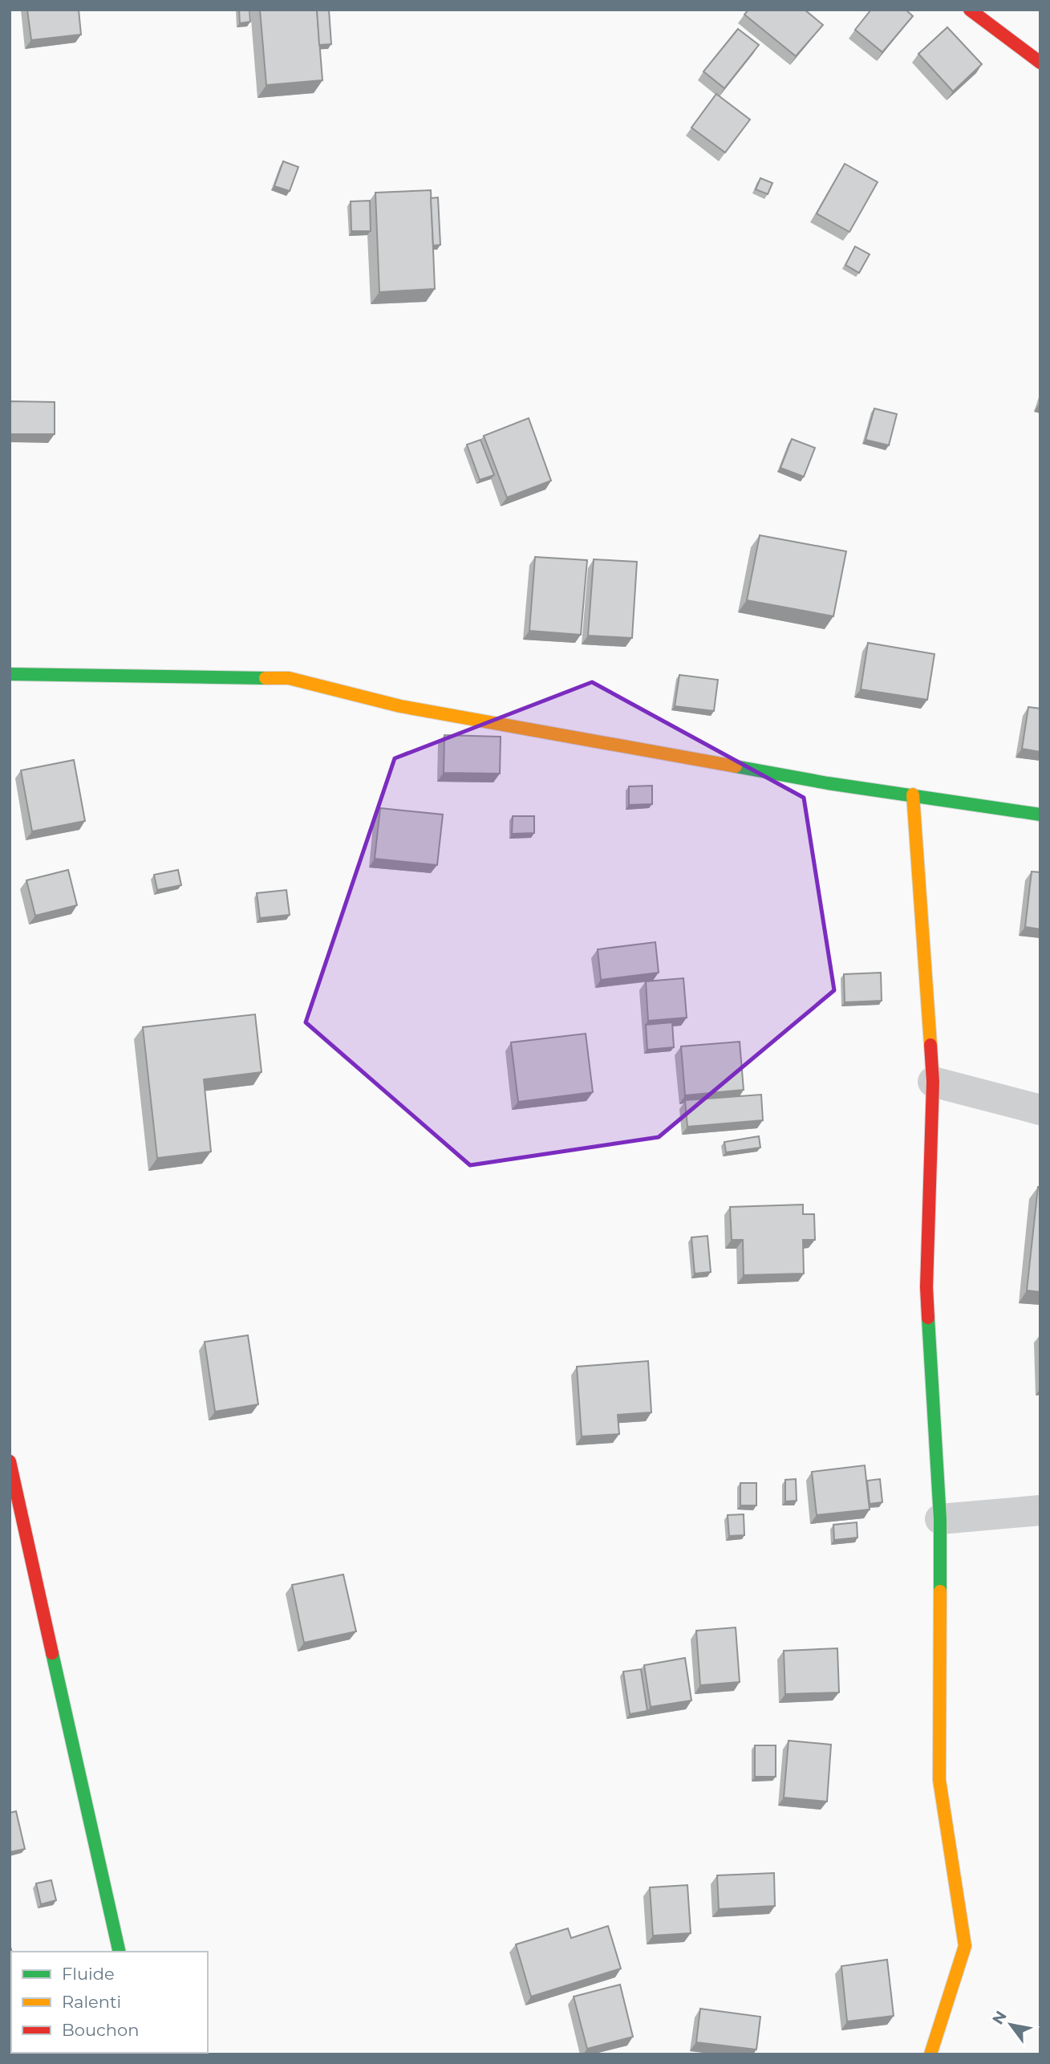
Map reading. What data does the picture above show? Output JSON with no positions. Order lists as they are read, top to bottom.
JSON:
{
  "legend": ["Fluide", "Ralenti", "Bouchon"],
  "north": "top left"
}
